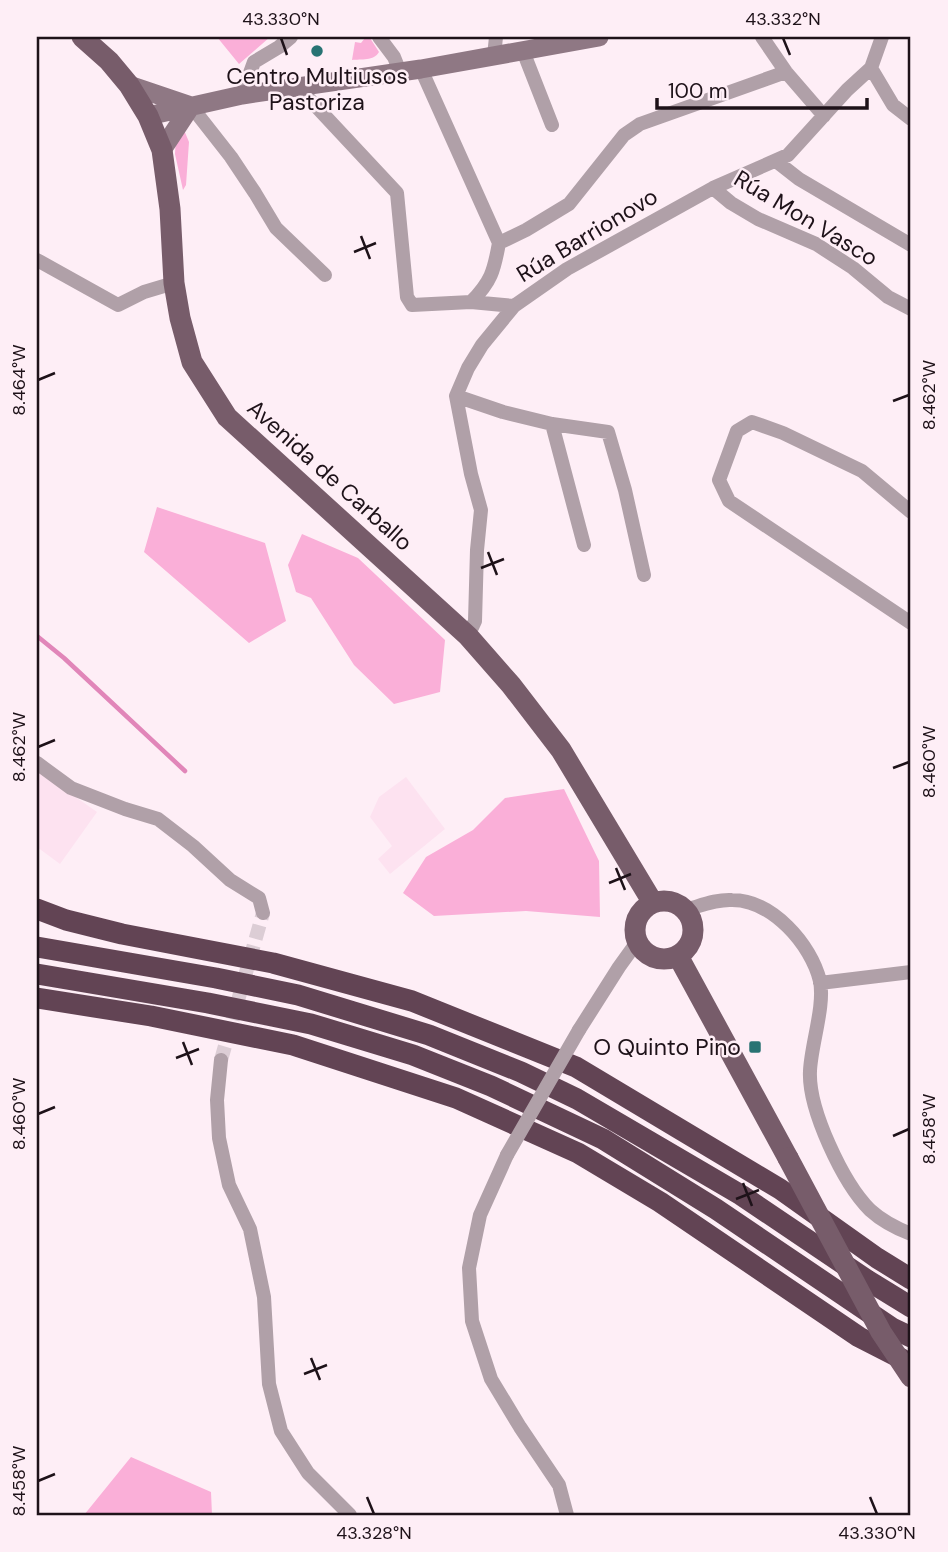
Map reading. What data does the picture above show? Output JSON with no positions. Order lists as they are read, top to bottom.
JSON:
{
  "streets": {
    "main road": ["Avenida de Carballo"],
    "street": ["Rúa Mon Vasco", "Rúa Barrionovo"]
  },
  "crossings": [
    ["Rúa Mon Vasco", "Rúa Barrionovo"]
  ],
  "places": {
    "other": ["Centro Multiusos Pastoriza"],
    "transit": ["O Quinto Pino"]
  },
  "scale_bar": "100 m",
  "coordinates": [
    "43.330°N",
    "43.332°N",
    "8.464°W",
    "8.462°W",
    "8.460°W",
    "8.458°W",
    "43.328°N"
  ]
}
